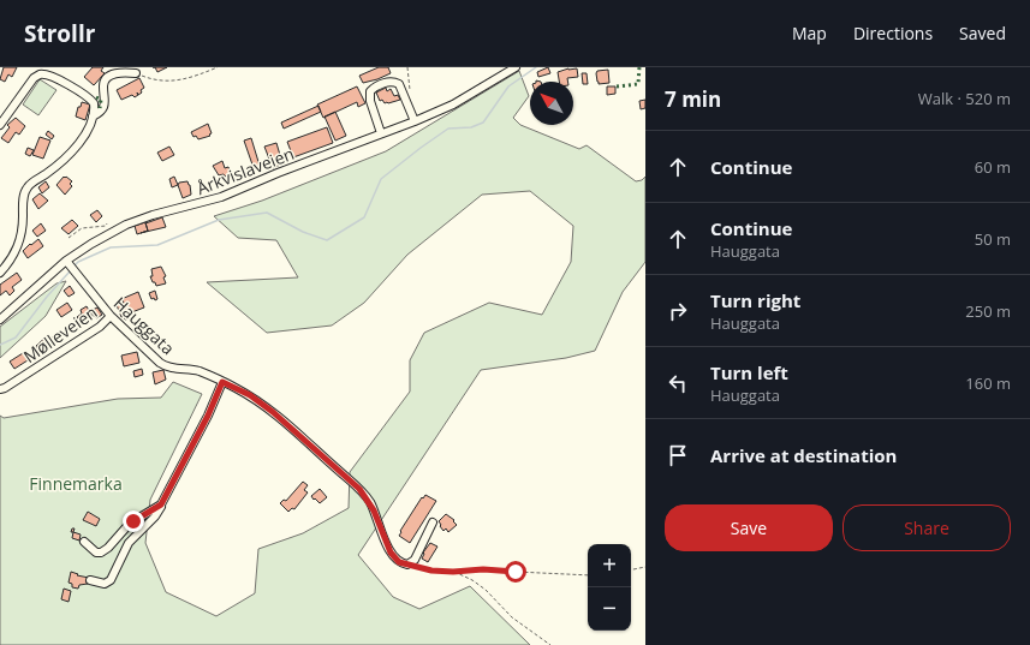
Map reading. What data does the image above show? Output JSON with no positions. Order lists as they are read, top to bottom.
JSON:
{
  "streets": {
    "street": ["Årkvislaveien", "Hauggata", "Mølleveien"]
  },
  "crossings": [
    ["Årkvislaveien", "Hauggata"],
    ["Hauggata", "Mølleveien"]
  ],
  "parks": ["Finnemarka"],
  "north": "top left",
  "page": {
    "header": "Strollr",
    "nav": ["Map", "Directions", "Saved"],
    "heading": ["7 min", "Walk · 520 m"],
    "list": [
      ["Continue", "60 m"],
      ["Continue", "Hauggata", "50 m"],
      ["Turn right", "Hauggata", "250 m"],
      ["Turn left", "Hauggata", "160 m"],
      "Arrive at destination"
    ],
    "buttons": ["Save", "Share"],
    "map_buttons": ["+", "−"]
  }
}
